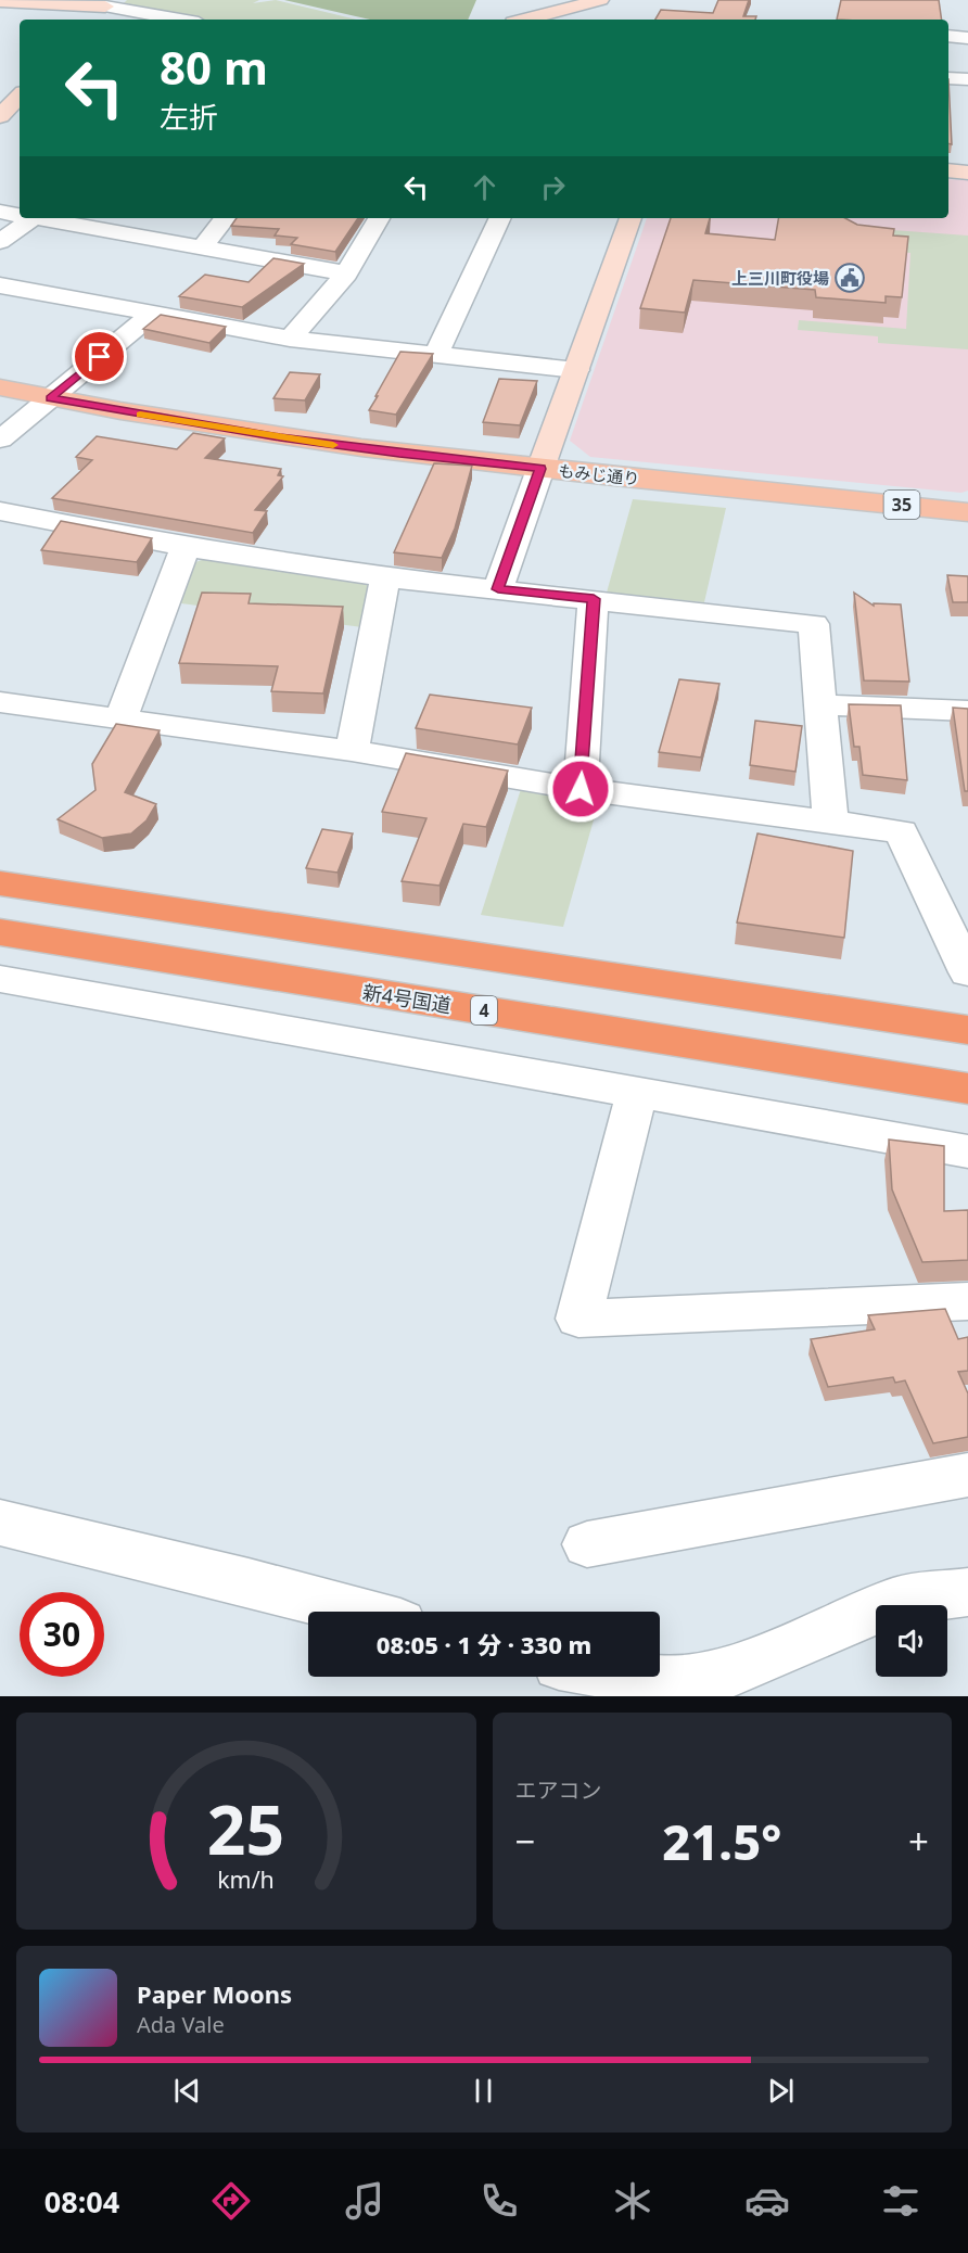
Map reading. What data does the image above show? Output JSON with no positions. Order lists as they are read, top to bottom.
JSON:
{
  "streets": {
    "highway": ["新4号国道", "4"],
    "main road": ["もみじ通り", "35"]
  },
  "places": {
    "public building": ["上三川町役場"]
  },
  "page": {
    "turn": ["80 m", "左折"],
    "limit": "30",
    "trip": "08:05 · 1 分 · 330 m",
    "tile": "エアコン",
    "heat": ["−", "21.5°", "+"],
    "song": ["Paper Moons", "Ada Vale"],
    "tabs": "08:04",
    "gauge": ["25", "km/h"]
  }
}
